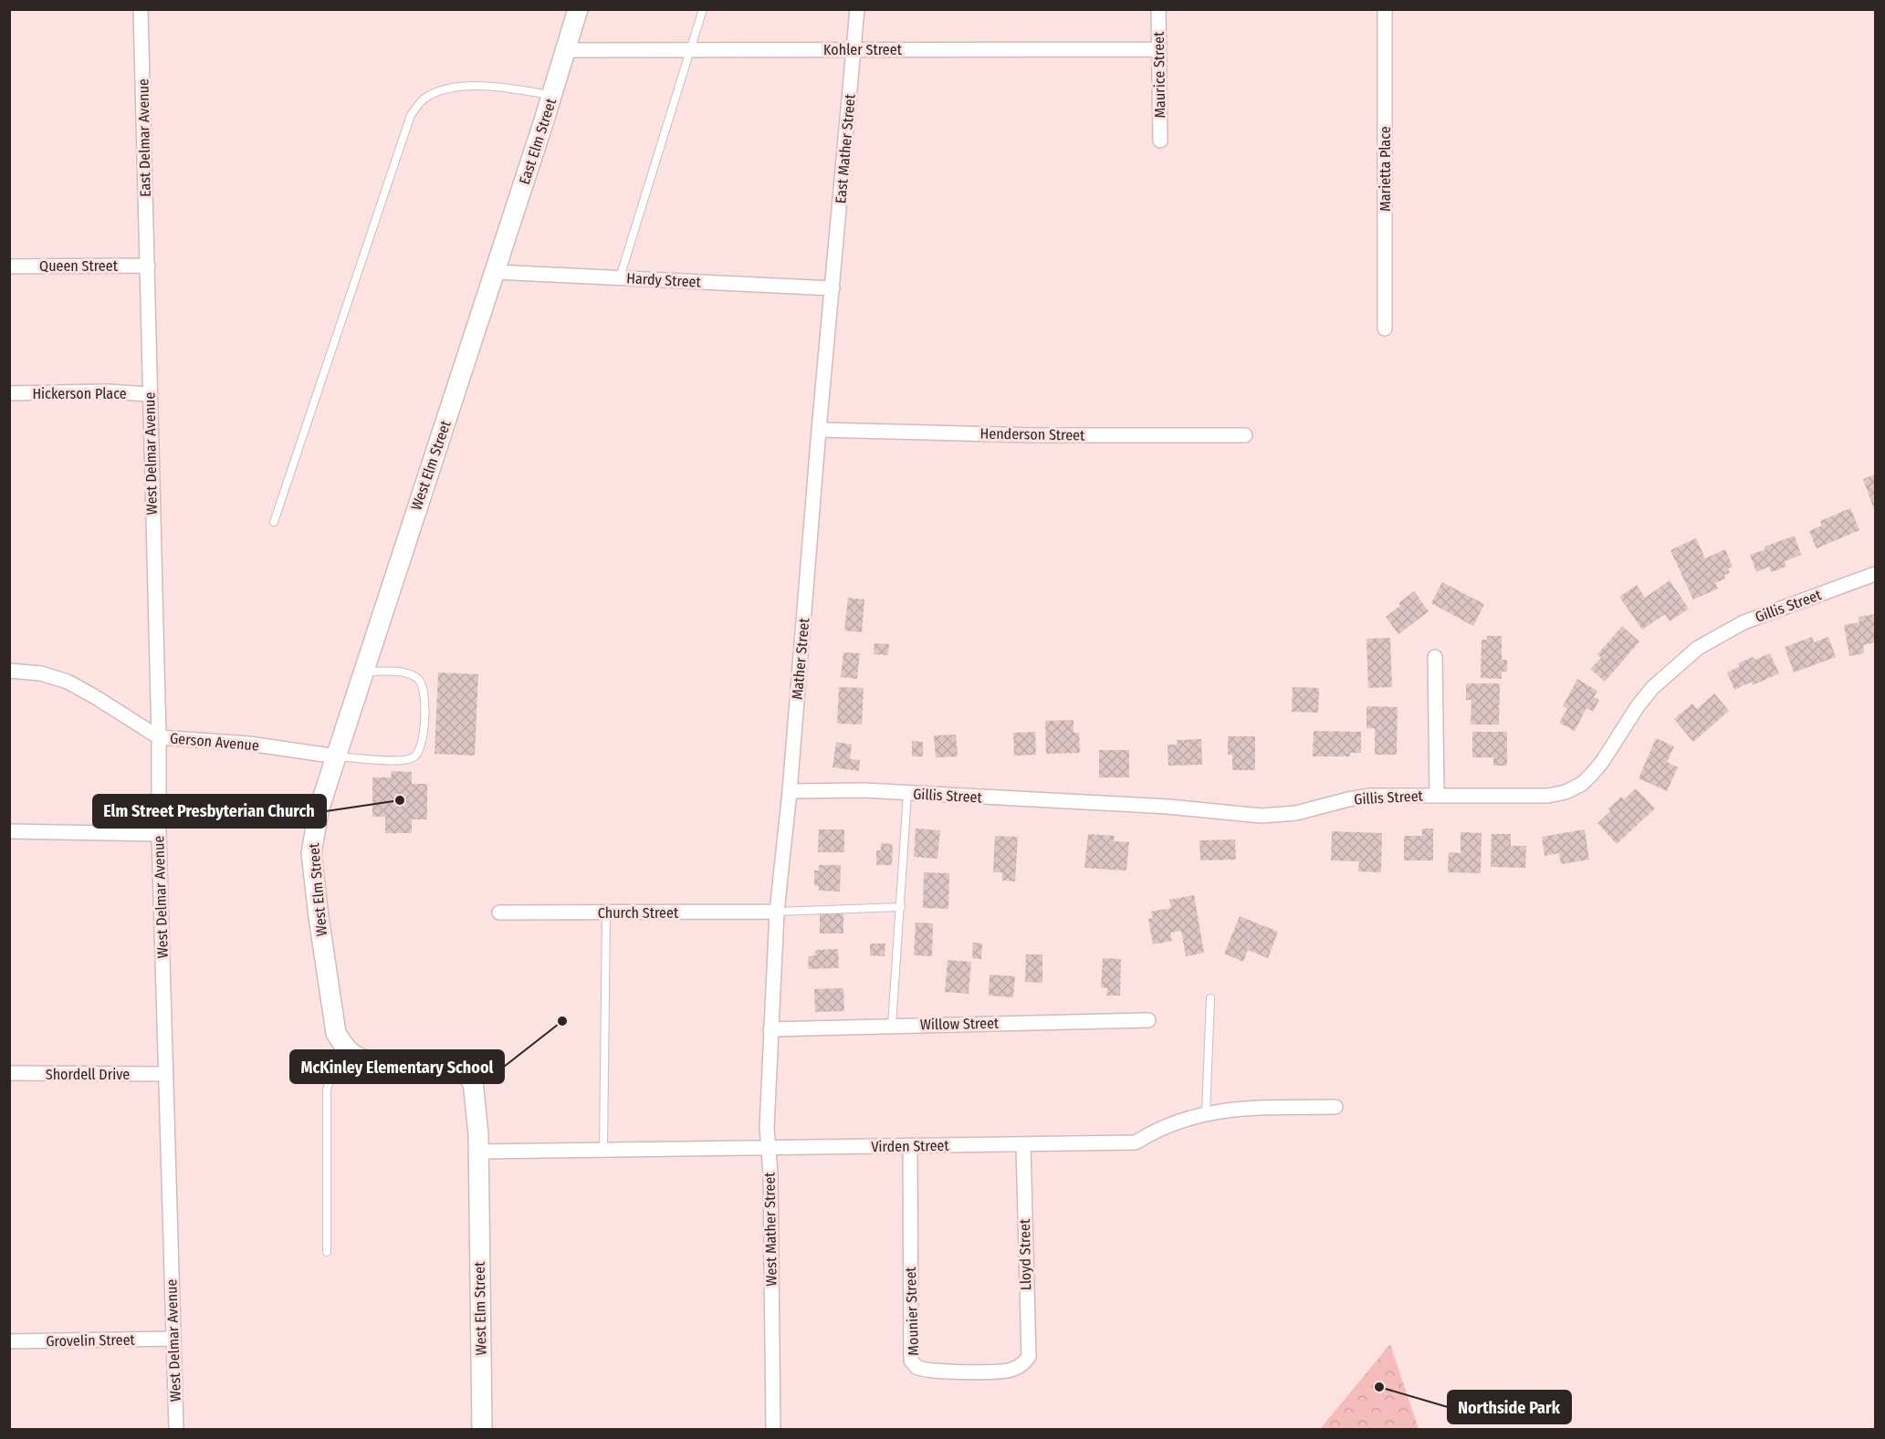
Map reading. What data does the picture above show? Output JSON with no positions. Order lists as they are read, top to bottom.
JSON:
{
  "streets": {
    "street": [
      "Kohler Street",
      "Maurice Street",
      "East Delmar Avenue",
      "East Elm Street",
      "East Mather Street",
      "Marietta Place",
      "Queen Street",
      "Hardy Street",
      "Hickerson Place",
      "Henderson Street",
      "West Delmar Avenue",
      "West Elm Street",
      "Gillis Street",
      "Mather Street",
      "Gerson Avenue",
      "Church Street",
      "Willow Street",
      "Shordell Drive",
      "Virden Street",
      "West Mather Street",
      "Lloyd Street",
      "Mounier Street",
      "Grovelin Street"
    ]
  },
  "crossings": [
    ["Kohler Street", "Maurice Street"],
    ["Kohler Street", "East Elm Street"],
    ["Kohler Street", "East Mather Street"],
    ["East Delmar Avenue", "Queen Street"],
    ["East Delmar Avenue", "West Delmar Avenue"],
    ["East Elm Street", "Hardy Street"],
    ["East Elm Street", "West Elm Street"],
    ["East Mather Street", "Hardy Street"],
    ["East Mather Street", "Mather Street"],
    ["Queen Street", "West Delmar Avenue"],
    ["Hardy Street", "West Elm Street"],
    ["Hardy Street", "Mather Street"],
    ["Hickerson Place", "West Delmar Avenue"],
    ["Henderson Street", "Mather Street"],
    ["West Delmar Avenue", "Gerson Avenue"],
    ["West Delmar Avenue", "Shordell Drive"],
    ["West Delmar Avenue", "Grovelin Street"],
    ["West Elm Street", "Gerson Avenue"],
    ["West Elm Street", "Virden Street"],
    ["Gillis Street", "Mather Street"],
    ["Mather Street", "Church Street"],
    ["Mather Street", "Willow Street"],
    ["Mather Street", "West Mather Street"],
    ["Willow Street", "West Mather Street"],
    ["Virden Street", "West Mather Street"],
    ["Virden Street", "Lloyd Street"],
    ["Virden Street", "Mounier Street"],
    ["Lloyd Street", "Mounier Street"]
  ],
  "places": ["Elm Street Presbyterian Church", "McKinley Elementary School", "Northside Park"]
}
